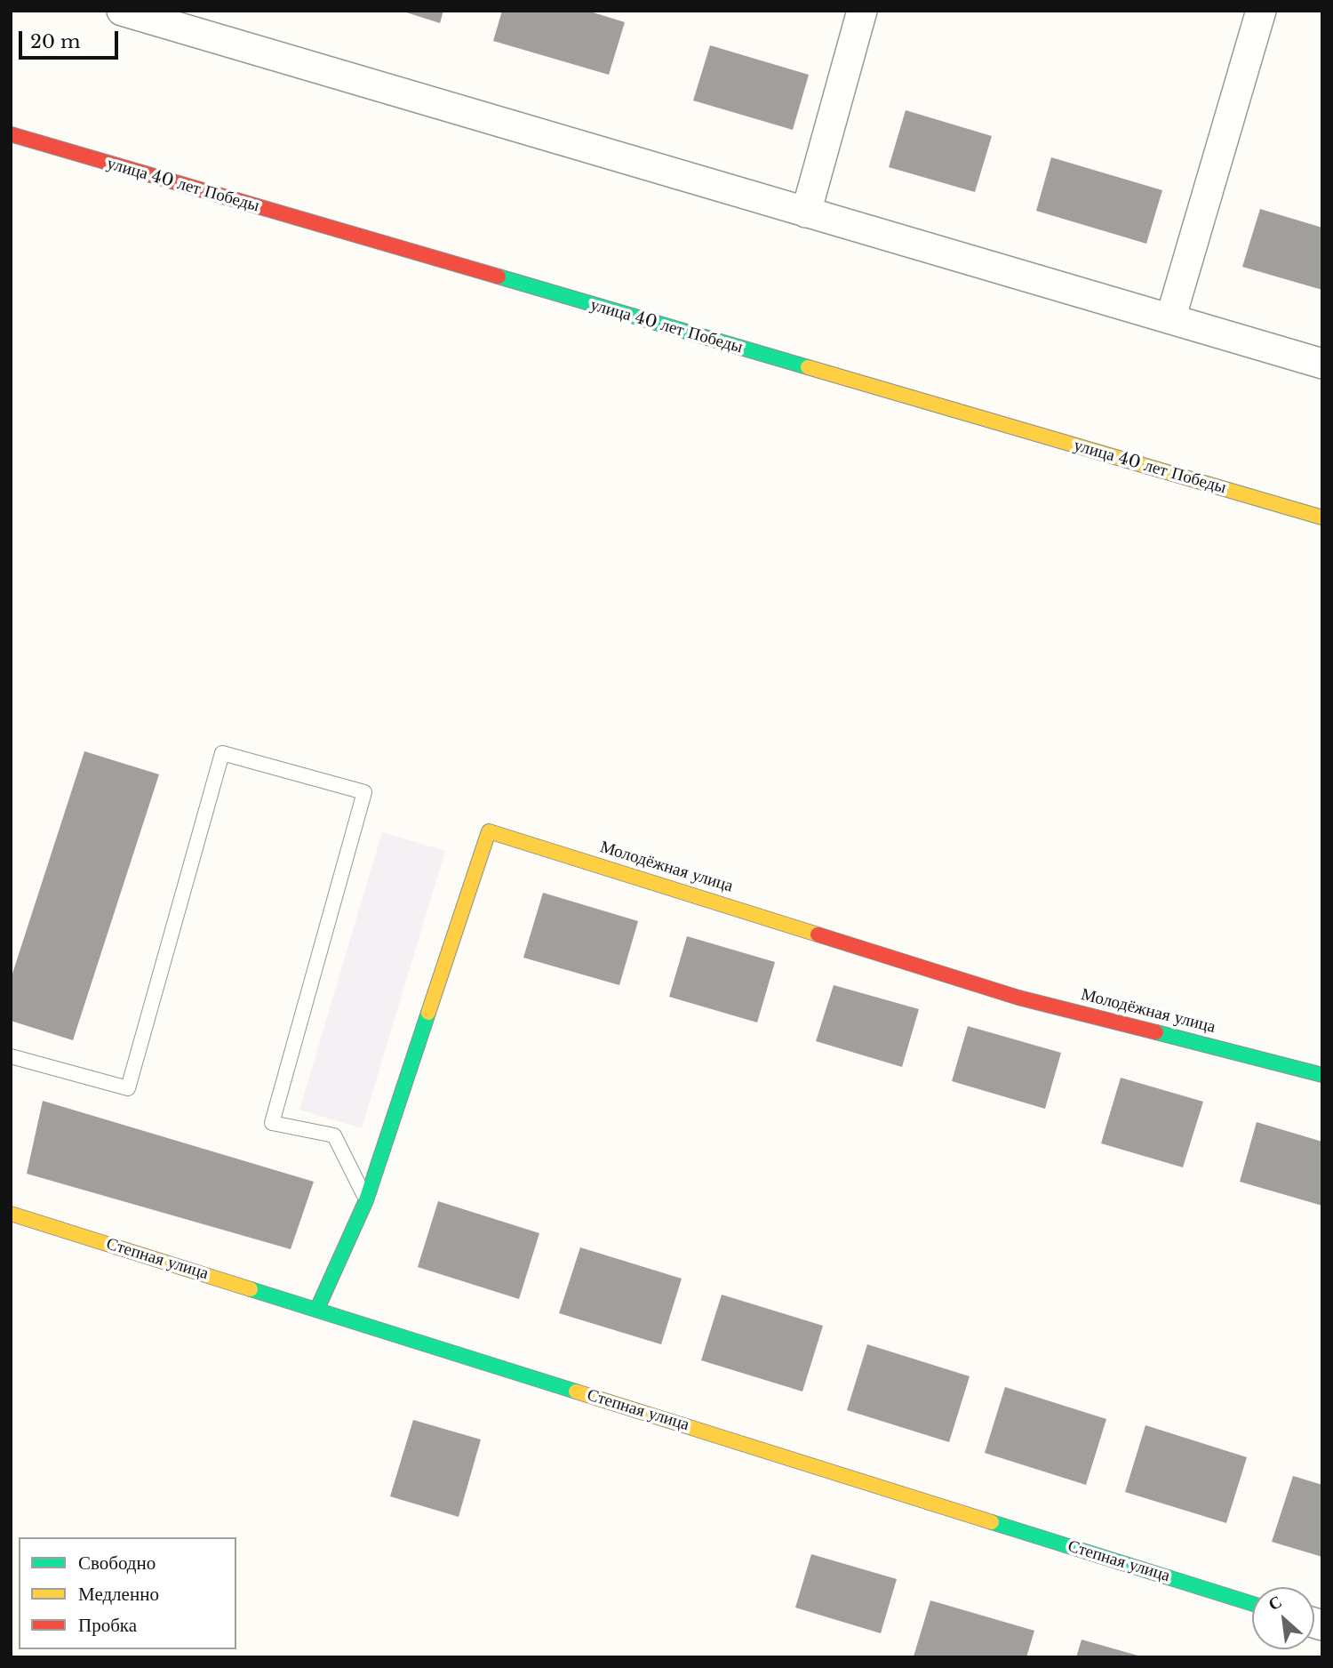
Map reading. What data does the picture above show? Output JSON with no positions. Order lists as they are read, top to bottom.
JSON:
{
  "streets": {
    "street": ["улица 40 лет Победы", "Молодёжная улица", "Степная улица"]
  },
  "crossings": [
    ["Молодёжная улица", "Степная улица"]
  ],
  "legend": ["Свободно", "Медленно", "Пробка"],
  "scale_bar": "20 m",
  "north": "top left"
}
